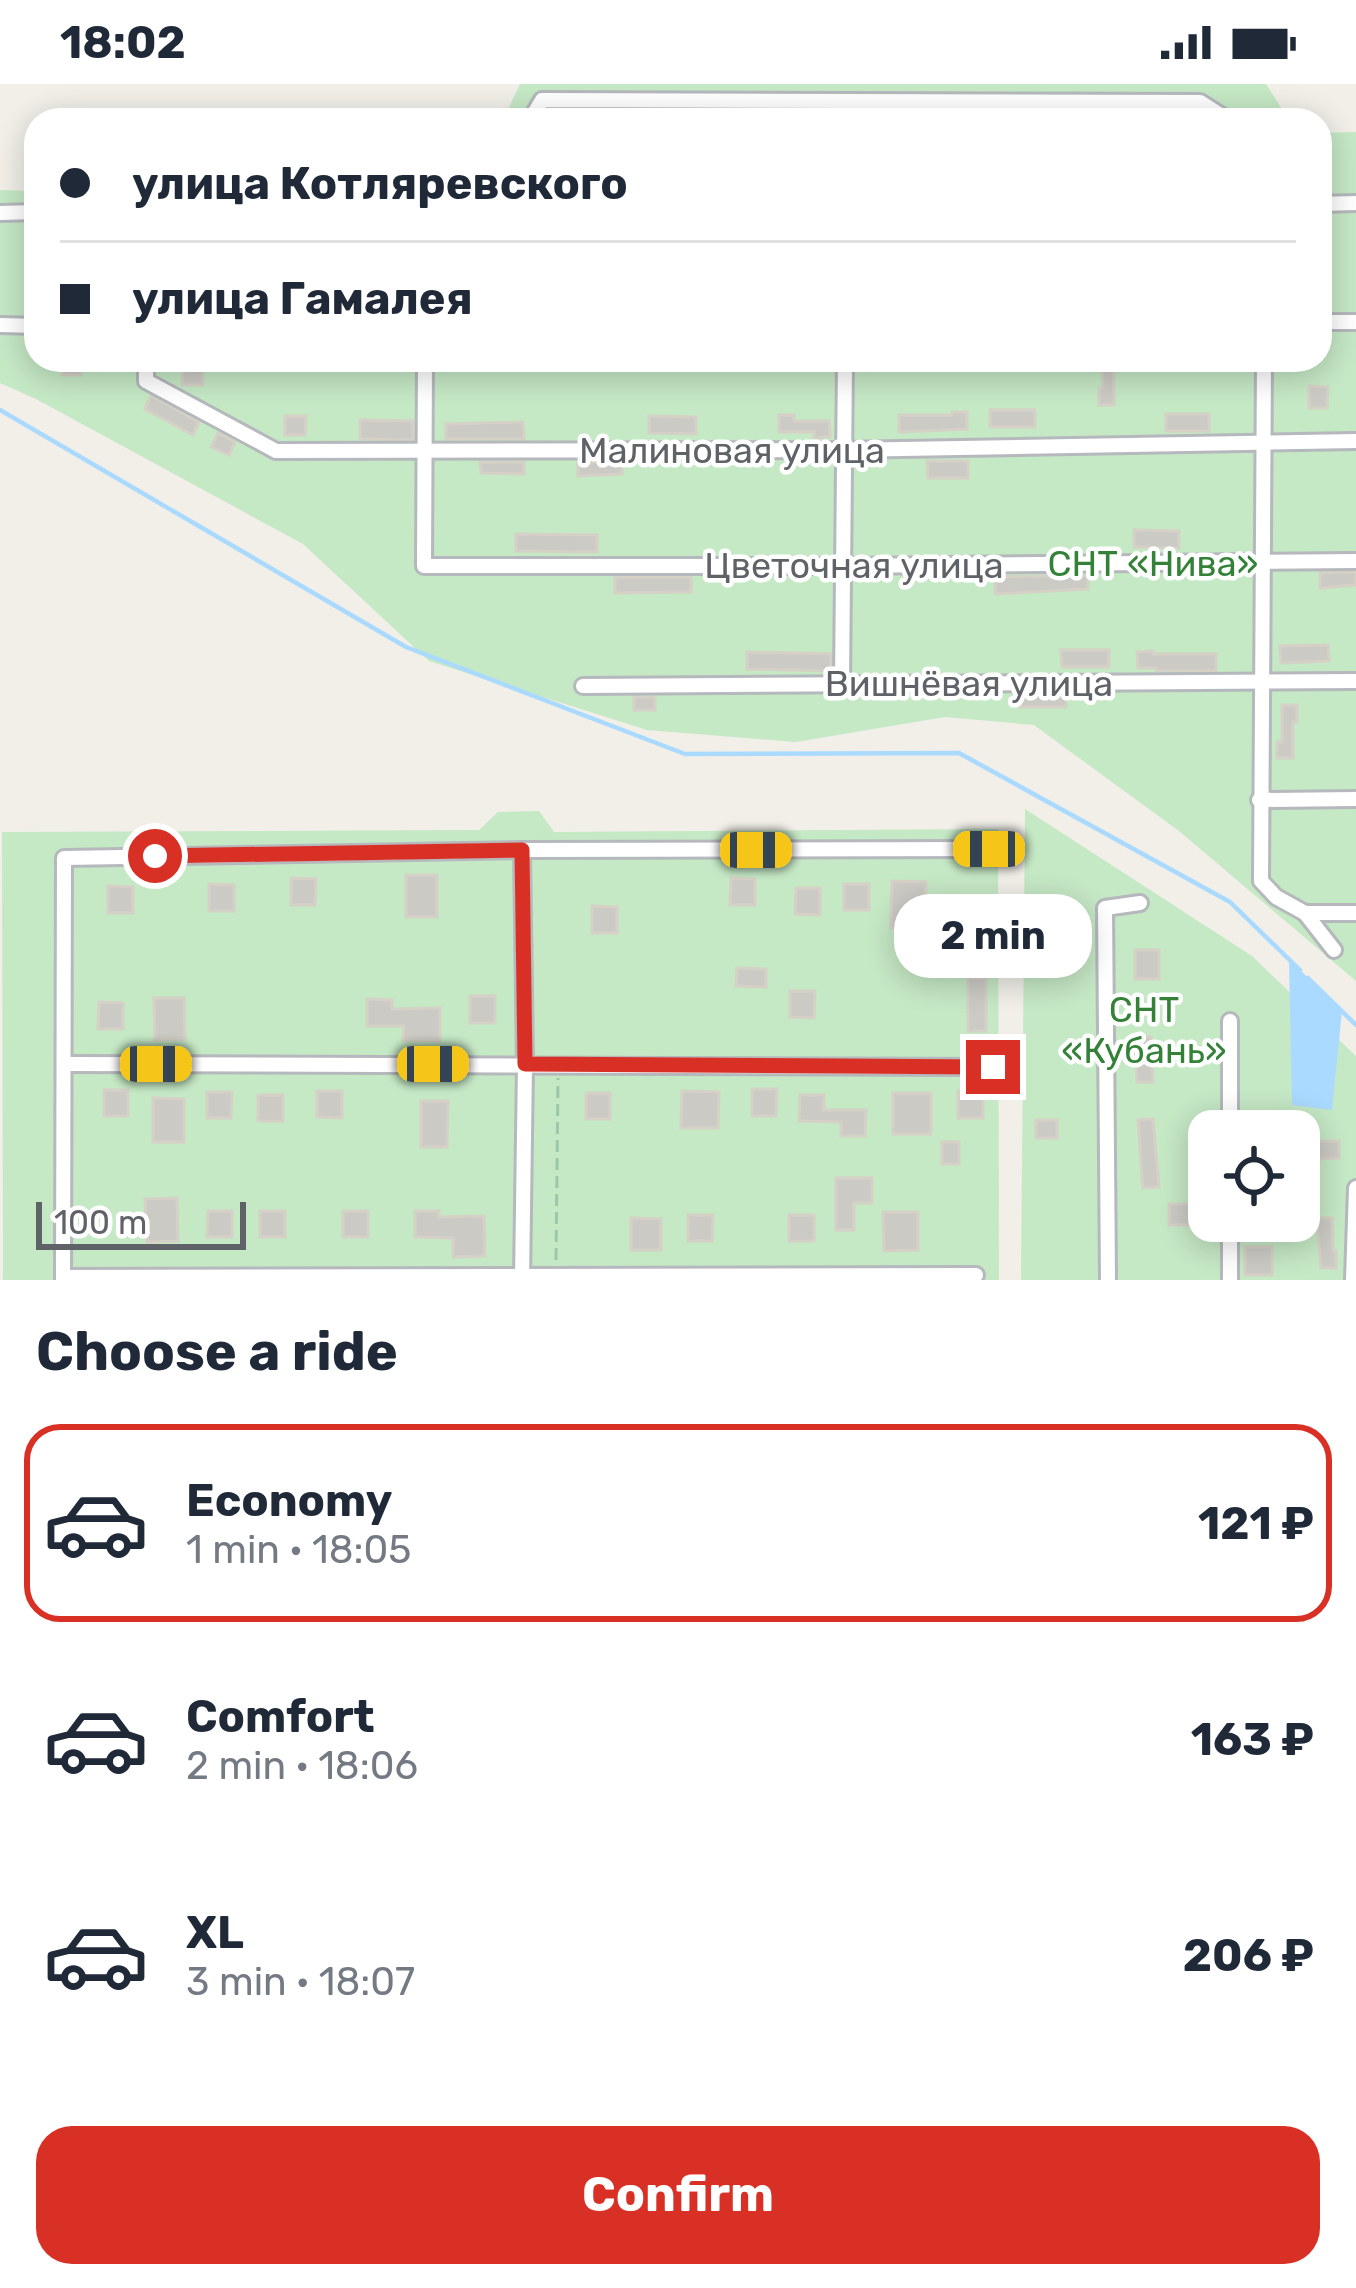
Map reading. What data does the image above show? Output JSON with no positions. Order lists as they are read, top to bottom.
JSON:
{
  "streets": {
    "street": ["Малиновая улица", "Цветочная улица", "Вишнёвая улица"]
  },
  "crossings": [
    ["Малиновая улица", "Цветочная улица"]
  ],
  "parks": ["СНТ «Нива»", "СНТ «Кубань»"],
  "scale_bar": "100 m",
  "page": {
    "status": "18:02",
    "banner": ["улица Котляревского", "улица Гамалея"],
    "bubble": "2 min",
    "scale": "100 m",
    "heading": "Choose a ride",
    "list": [
      {
        "name": "Economy",
        "note": "1 min · 18:05",
        "value": "121 ₽"
      },
      {
        "name": "Comfort",
        "note": "2 min · 18:06",
        "value": "163 ₽"
      },
      {
        "name": "XL",
        "note": "3 min · 18:07",
        "value": "206 ₽"
      }
    ],
    "buttons": "Confirm"
  }
}
